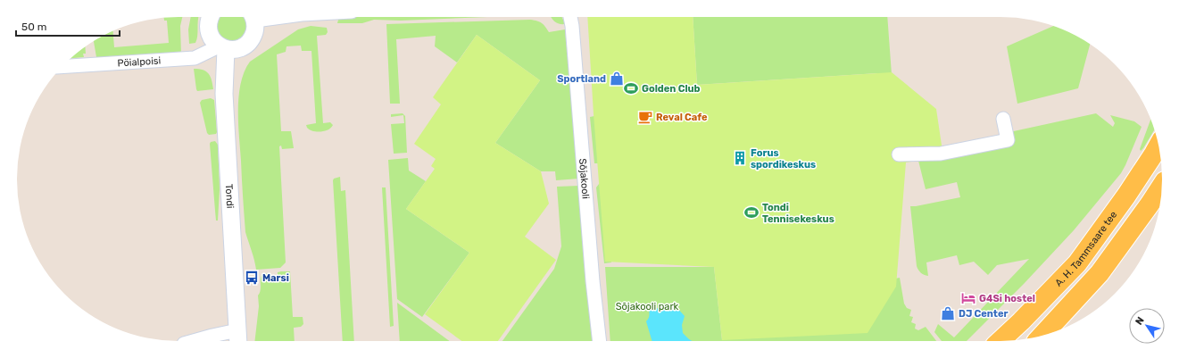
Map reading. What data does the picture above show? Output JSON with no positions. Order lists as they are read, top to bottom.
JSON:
{
  "streets": {
    "main road": ["A. H. Tammsaare tee"],
    "street": ["Pöialpoisi", "Sõjakooli", "Tondi"]
  },
  "crossings": [
    ["Pöialpoisi", "Tondi"]
  ],
  "parks": ["Sõjakooli park"],
  "places": {
    "shop": ["Sportland", "DJ Center"],
    "sports": ["Golden Club", "Tondi Tennisekeskus"],
    "cafe": ["Reval Cafe"],
    "building": ["Forus spordikeskus"],
    "bus stop": ["Marsi"],
    "hotel": ["G4Si hostel"]
  },
  "scale_bar": "50 m",
  "north": "top left"
}
